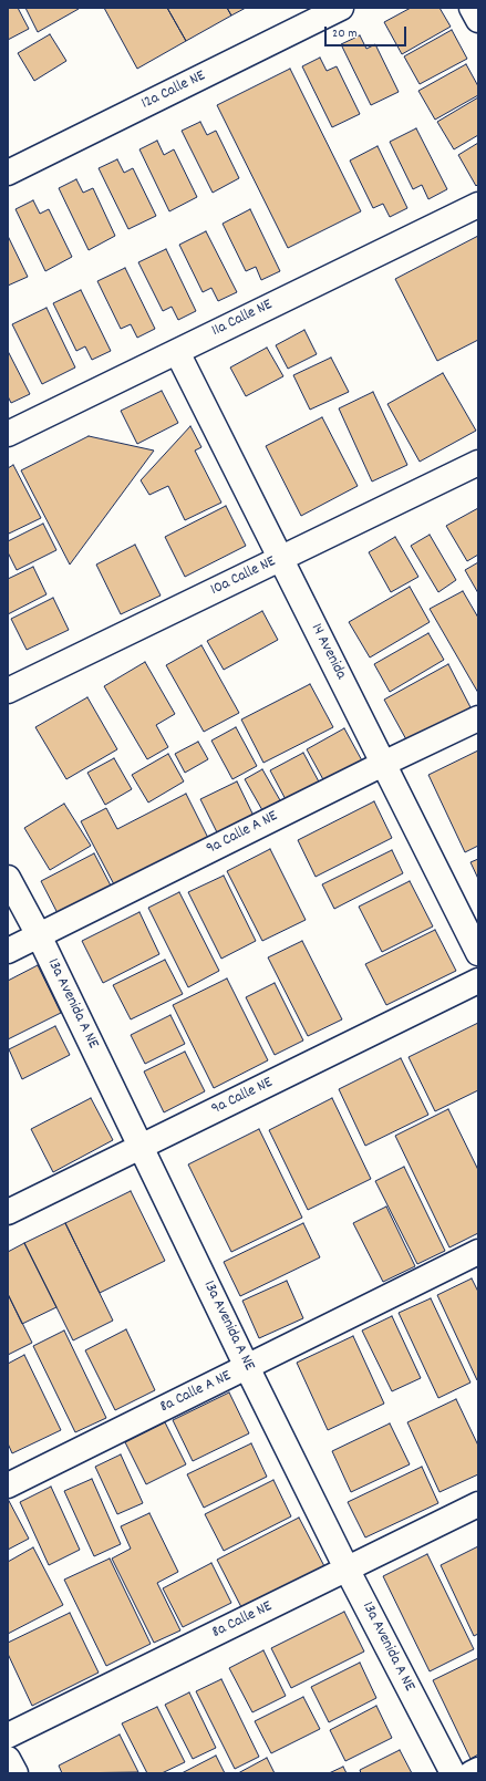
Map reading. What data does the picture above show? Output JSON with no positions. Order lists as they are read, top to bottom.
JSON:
{
  "streets": {
    "street": [
      "12a Calle NE",
      "11a Calle NE",
      "10a Calle NE",
      "14 Avenida",
      "9a Calle A NE",
      "13a Avenida A NE",
      "9a Calle NE",
      "8a Calle A NE",
      "8a Calle NE"
    ]
  },
  "crossings": [
    ["11a Calle NE", "14 Avenida"],
    ["10a Calle NE", "14 Avenida"],
    ["14 Avenida", "9a Calle A NE"],
    ["9a Calle A NE", "13a Avenida A NE"],
    ["13a Avenida A NE", "9a Calle NE"],
    ["13a Avenida A NE", "8a Calle A NE"],
    ["13a Avenida A NE", "8a Calle NE"]
  ],
  "scale_bar": "20 m"
}
